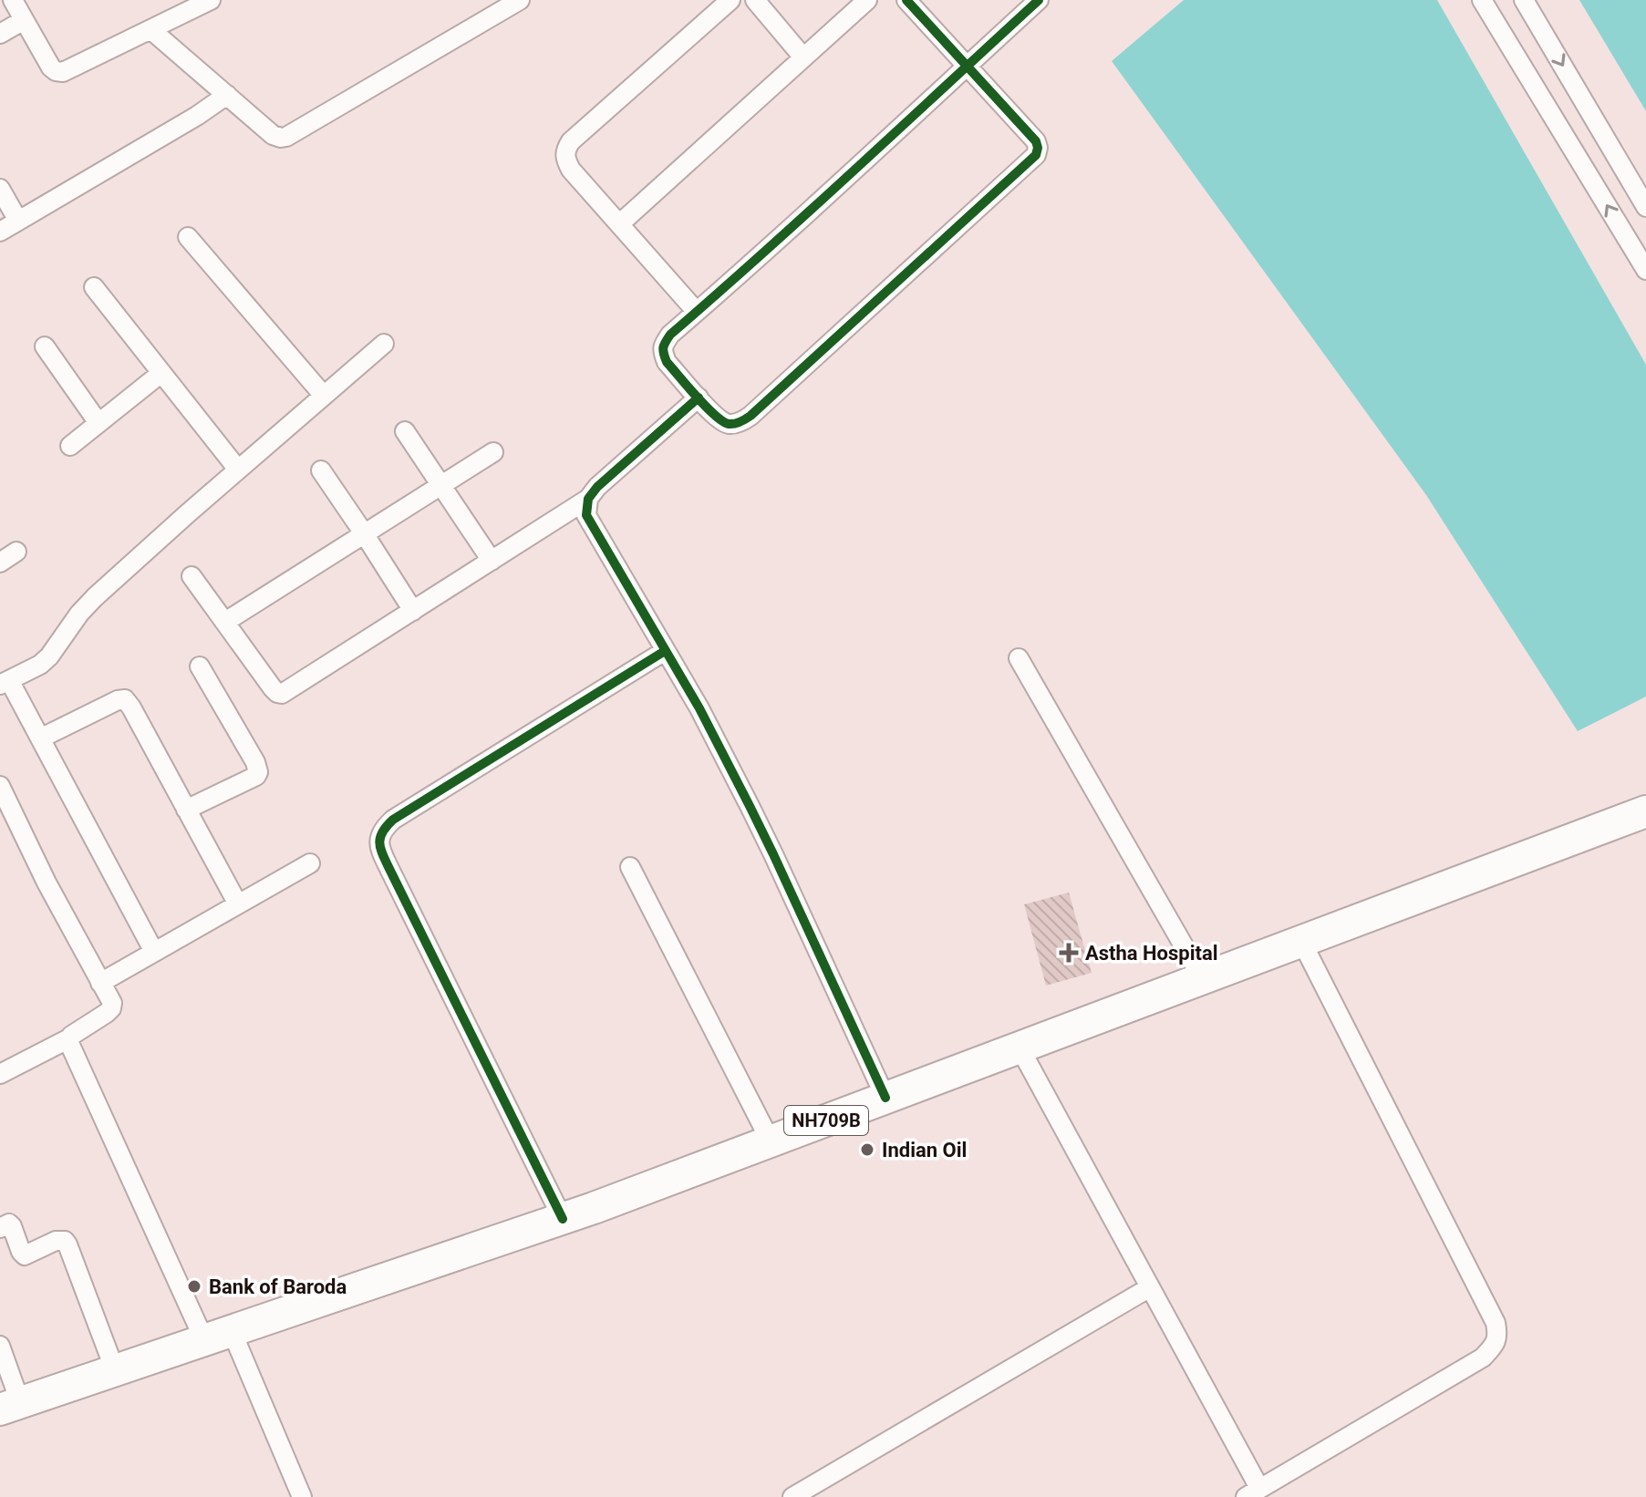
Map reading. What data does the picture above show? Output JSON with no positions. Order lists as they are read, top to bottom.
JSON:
{
  "streets": {
    "highway": ["NH709B"]
  },
  "places": {
    "health": ["Astha Hospital"],
    "other": ["Indian Oil", "Bank of Baroda"]
  }
}
